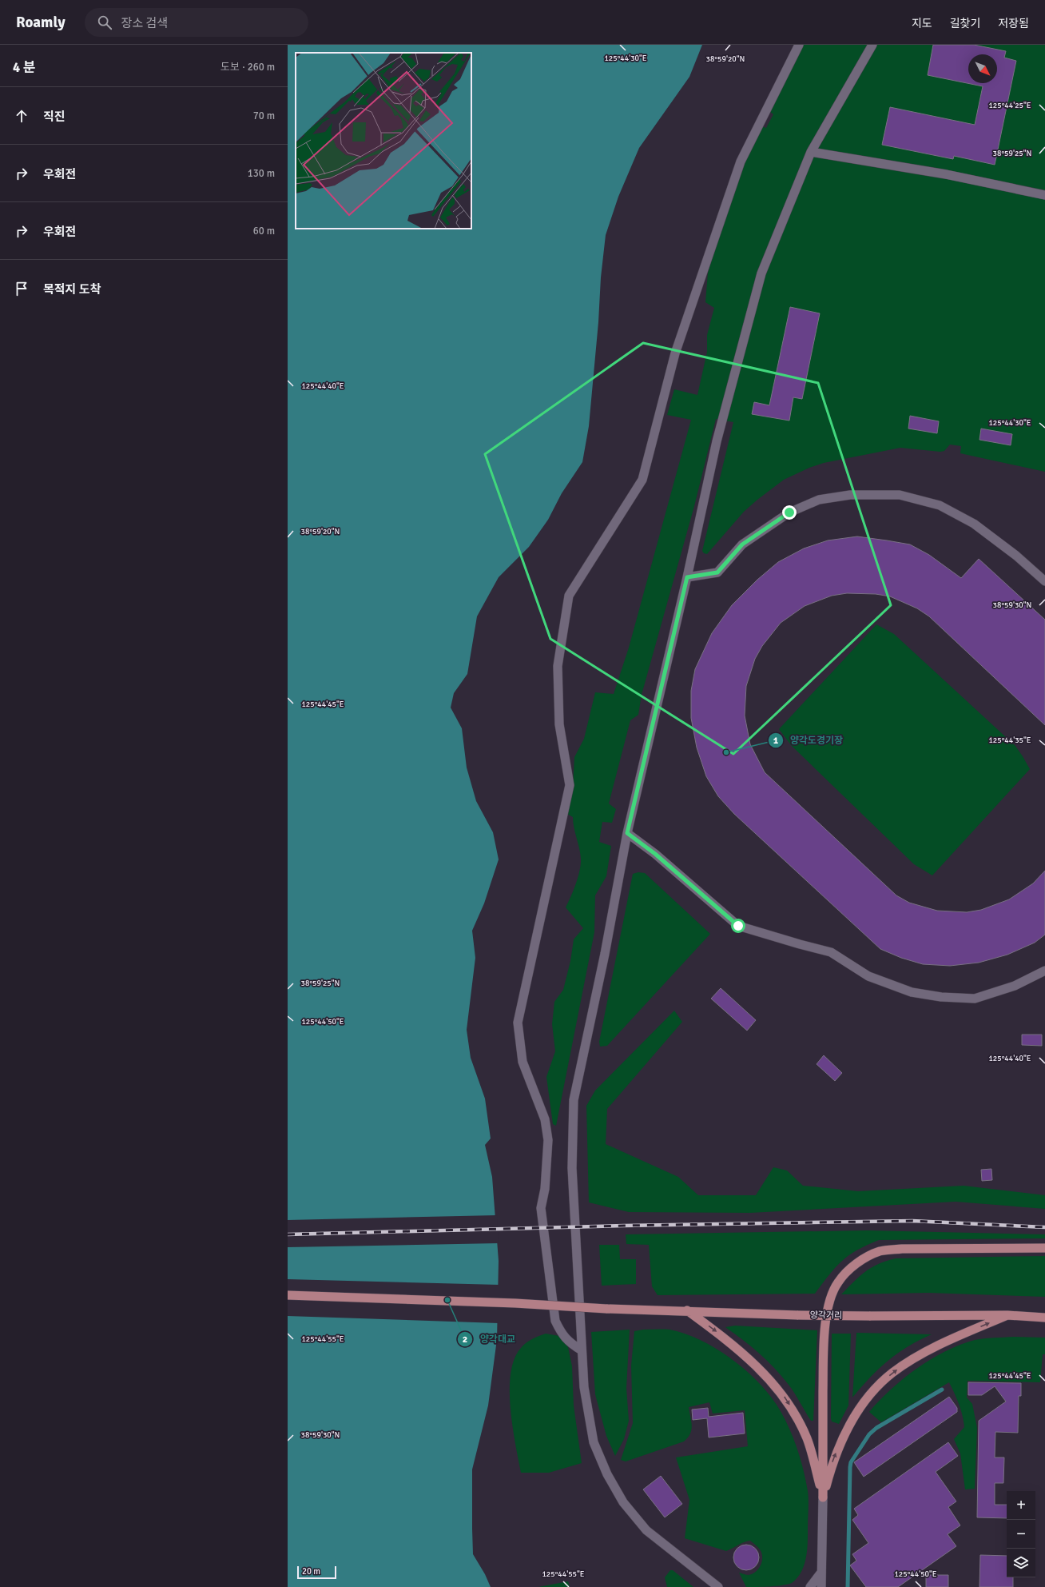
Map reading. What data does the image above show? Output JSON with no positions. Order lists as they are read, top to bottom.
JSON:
{
  "streets": {
    "main road": ["양각거리"]
  },
  "places": ["양각도경기장", "양각대교"],
  "scale_bar": "20 m",
  "north": "bottom right",
  "page": {
    "header": "Roamly",
    "search": "장소 검색",
    "nav": ["지도", "길찾기", "저장됨"],
    "heading": ["4 분", "도보 · 260 m"],
    "list": [
      ["직진", "70 m"],
      ["우회전", "130 m"],
      ["우회전", "60 m"],
      "목적지 도착"
    ],
    "map_buttons": ["+", "−"],
    "scale": "20 m"
  },
  "coordinates": [
    "125°44'30\"E",
    "38°59'20\"N",
    "125°44'25\"E",
    "38°59'25\"N",
    "125°44'40\"E",
    "38°59'30\"N",
    "125°44'45\"E",
    "125°44'35\"E",
    "125°44'50\"E",
    "125°44'55\"E"
  ]
}
